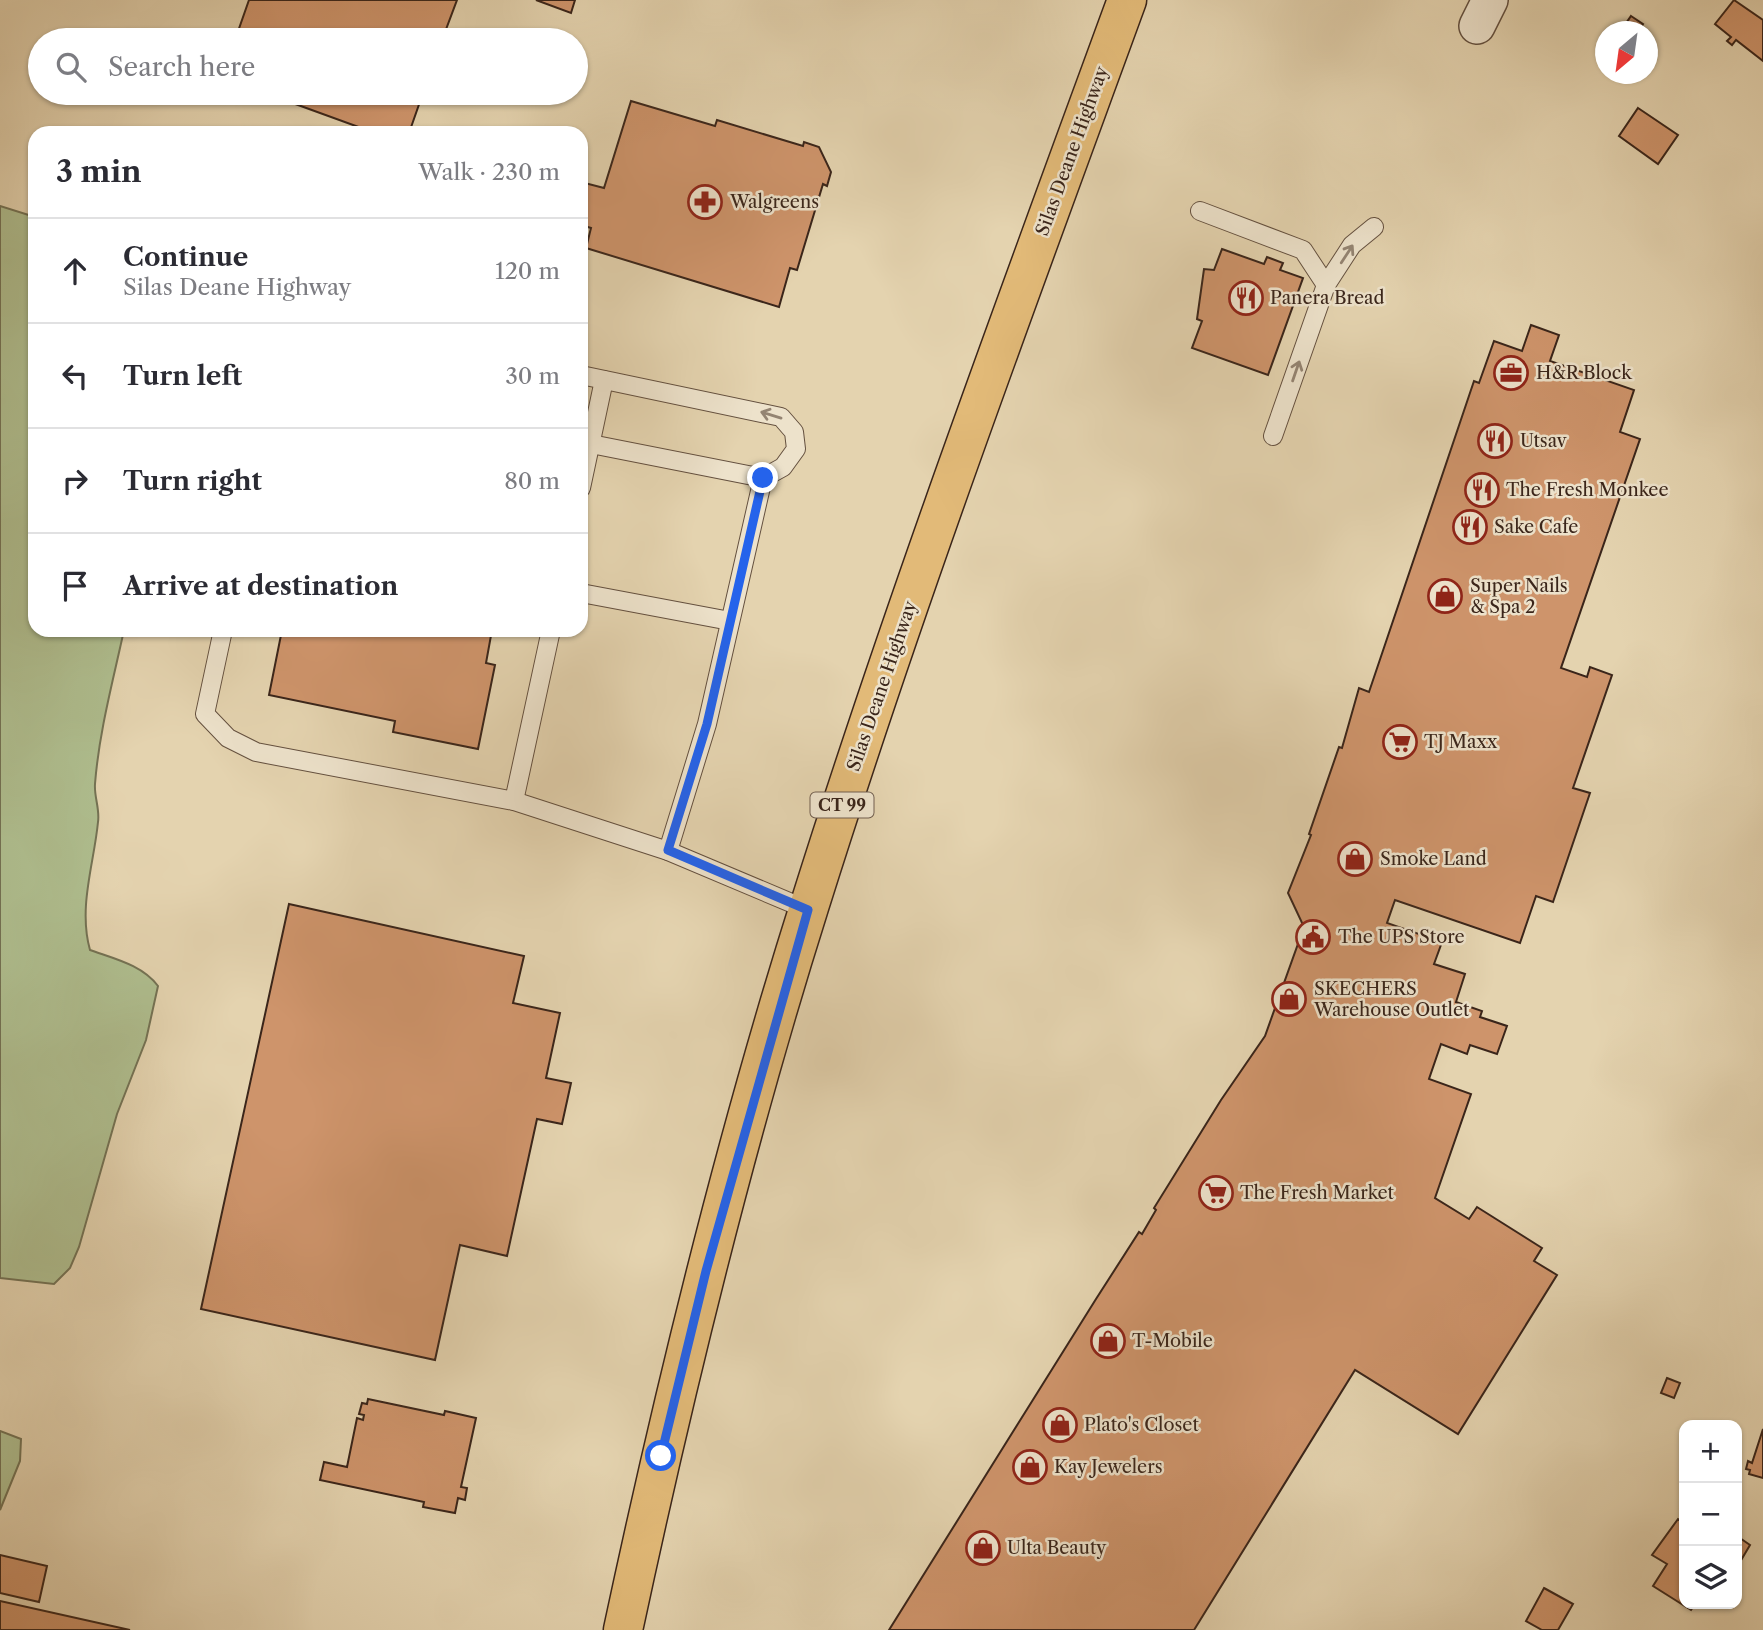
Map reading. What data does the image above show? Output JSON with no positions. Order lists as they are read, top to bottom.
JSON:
{
  "streets": {
    "main road": ["Silas Deane Highway", "CT 99"]
  },
  "places": {
    "pharmacy": ["Walgreens"],
    "restaurant": [
      "Panera Bread",
      "Utsav",
      "The Fresh Monkee",
      "Sake Cafe"
    ],
    "office": ["H&R Block"],
    "shop": [
      "Super Nails & Spa 2",
      "Smoke Land",
      "SKECHERS Warehouse Outlet",
      "T-Mobile",
      "Plato's Closet",
      "Kay Jewelers",
      "Ulta Beauty"
    ],
    "supermarket": ["TJ Maxx", "The Fresh Market"],
    "public building": ["The UPS Store"]
  },
  "north": "bottom left",
  "page": {
    "search": "Search here",
    "heading": ["3 min", "Walk · 230 m"],
    "list": [
      ["Continue", "Silas Deane Highway", "120 m"],
      ["Turn left", "30 m"],
      ["Turn right", "80 m"],
      "Arrive at destination"
    ],
    "map_buttons": ["+", "−"]
  }
}
